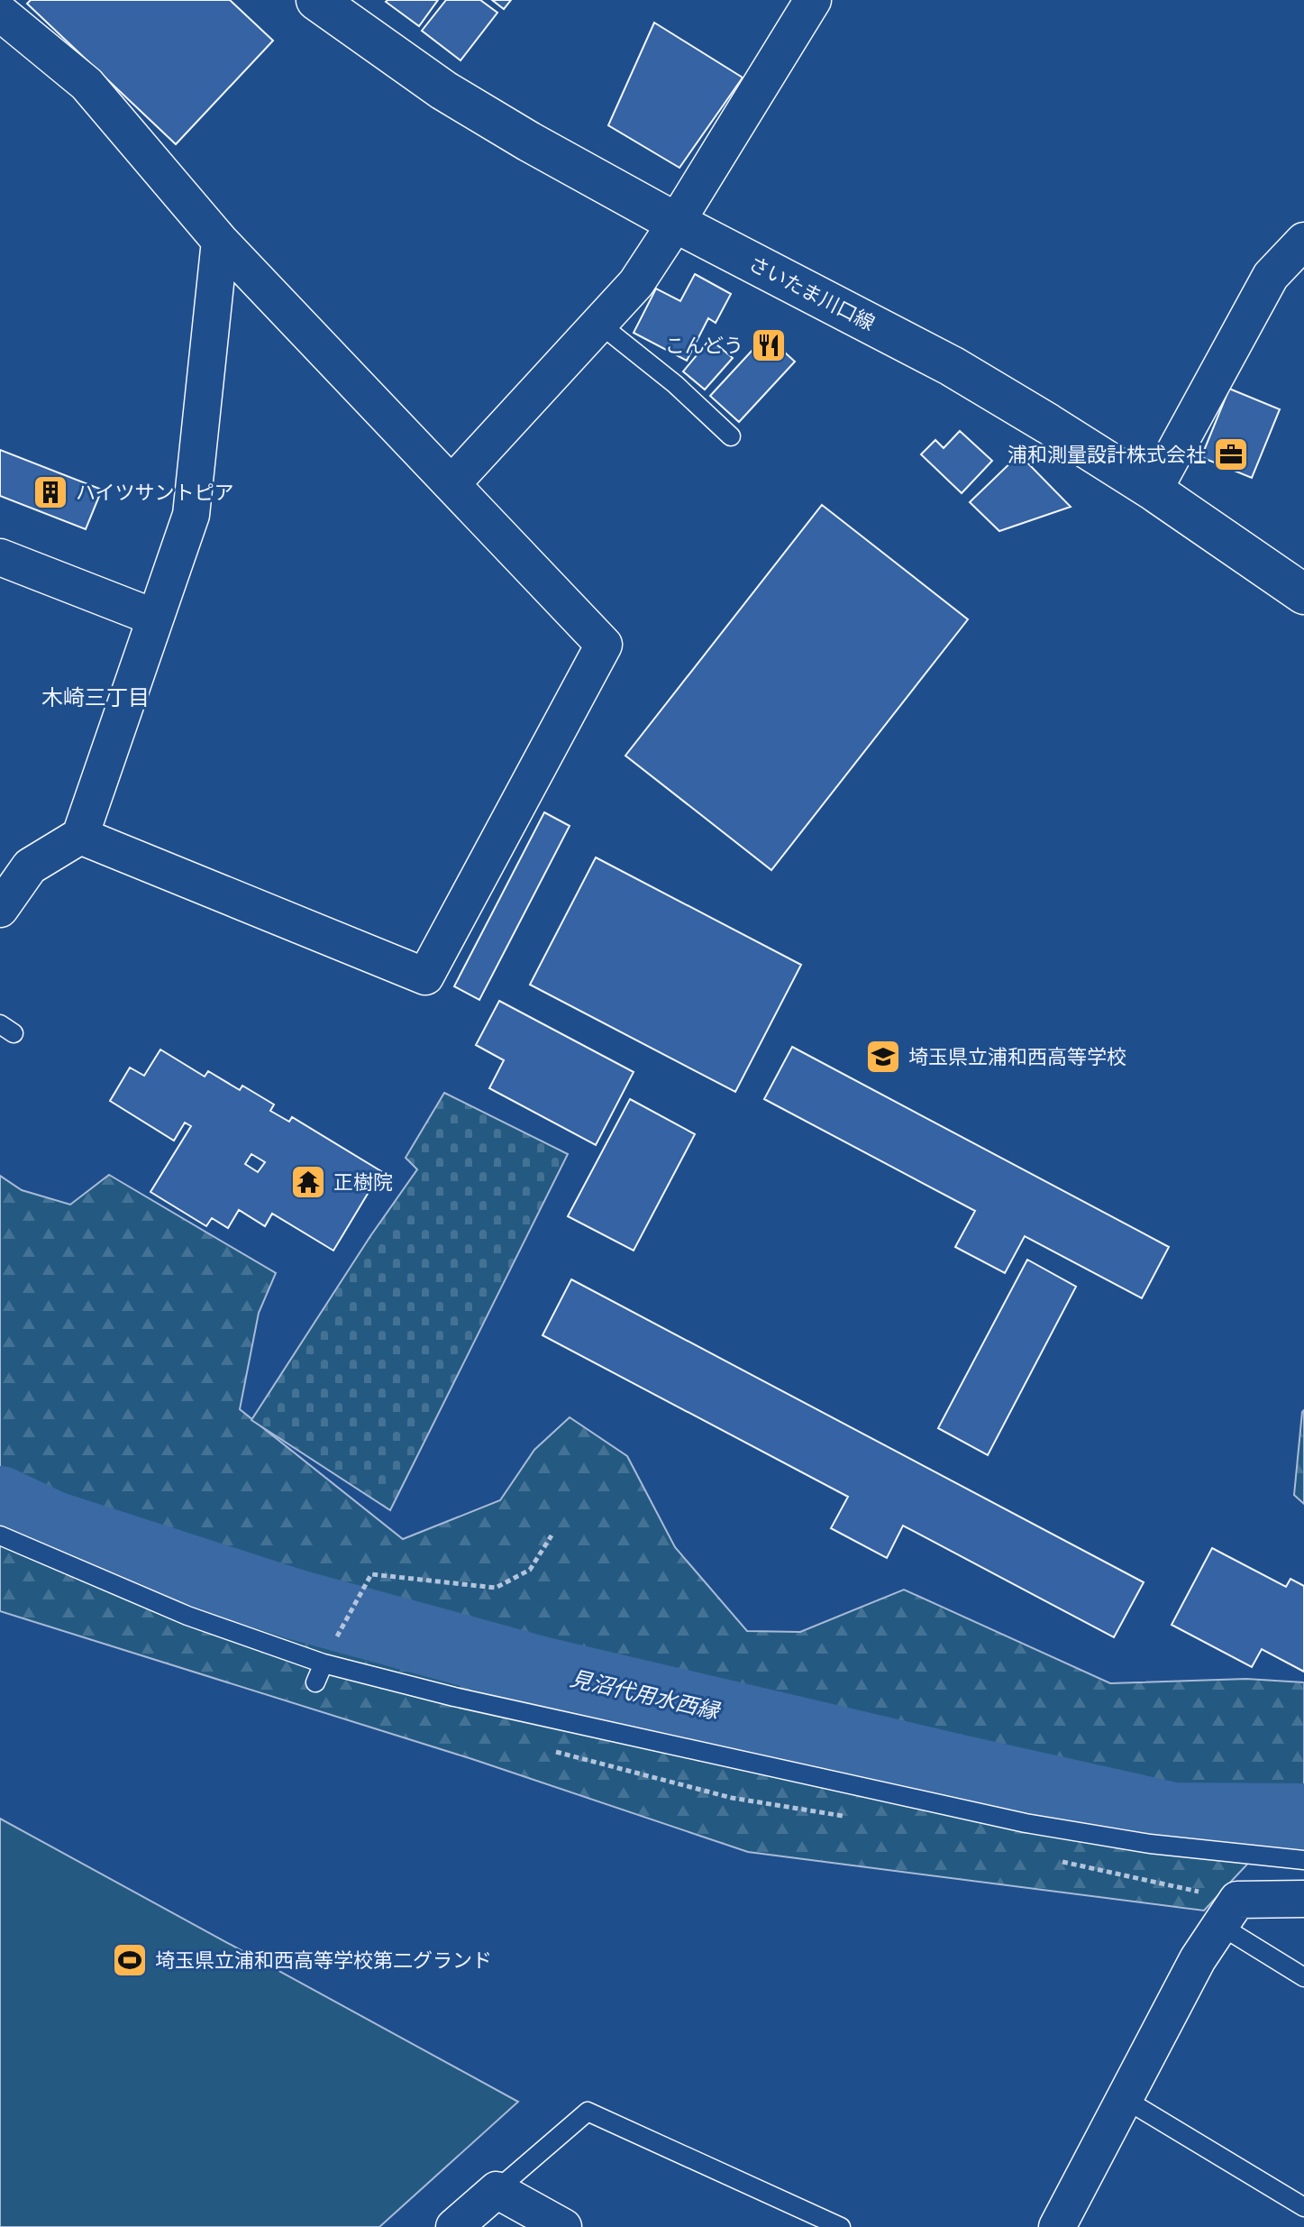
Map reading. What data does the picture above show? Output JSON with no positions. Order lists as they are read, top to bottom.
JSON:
{
  "streets": {
    "main road": ["さいたま川口線"]
  },
  "districts": ["木崎三丁目"],
  "water": ["見沼代用水西縁"],
  "places": {
    "restaurant": ["こんどう"],
    "office": ["浦和測量設計株式会社"],
    "building": ["ハイツサントピア"],
    "school or university": ["埼玉県立浦和西高等学校"],
    "temple": ["正樹院"],
    "sports": ["埼玉県立浦和西高等学校第二グランド"]
  }
}
